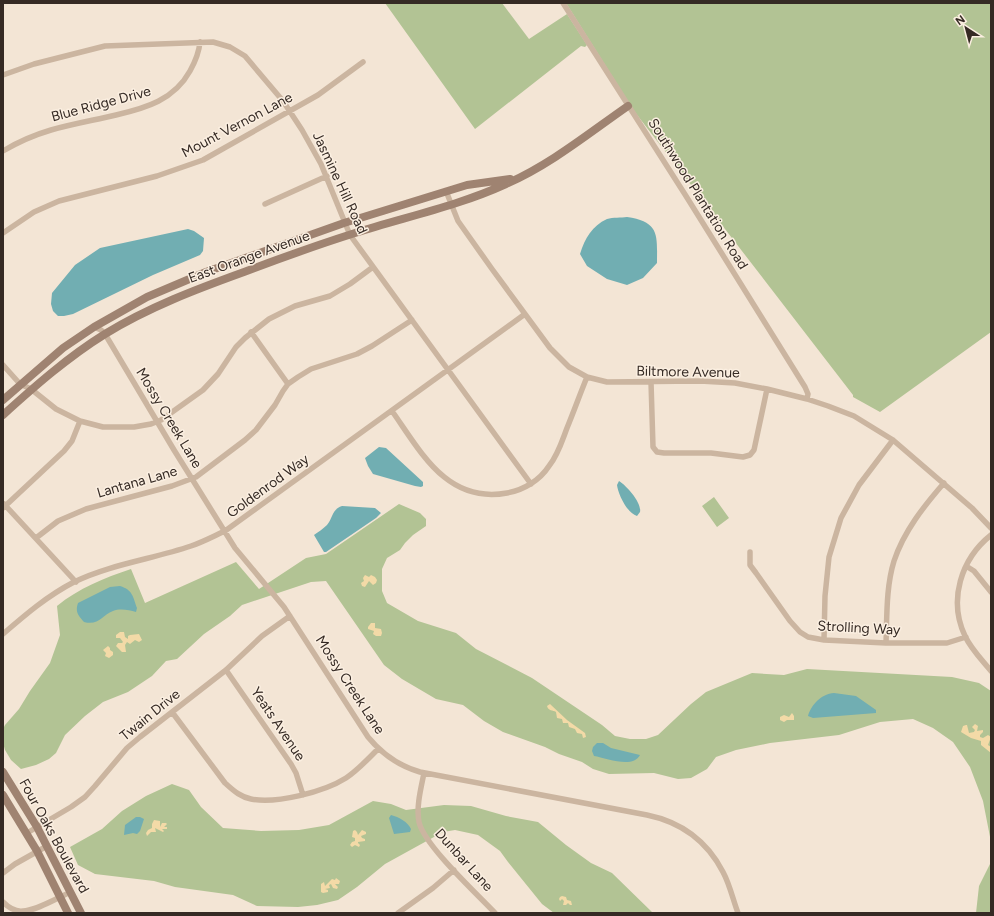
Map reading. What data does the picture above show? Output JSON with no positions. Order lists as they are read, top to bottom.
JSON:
{
  "streets": {
    "street": [
      "Blue Ridge Drive",
      "Mount Vernon Lane",
      "Jasmine Hill Road",
      "Southwood Plantation Road",
      "East Orange Avenue",
      "Biltmore Avenue",
      "Mossy Creek Lane",
      "Lantana Lane",
      "Goldenrod Way",
      "Strolling Way",
      "Twain Drive",
      "Yeats Avenue",
      "Four Oaks Boulevard",
      "Dunbar Lane"
    ]
  },
  "crossings": [
    ["Blue Ridge Drive", "Jasmine Hill Road"],
    ["Mount Vernon Lane", "Jasmine Hill Road"],
    ["Jasmine Hill Road", "East Orange Avenue"],
    ["Jasmine Hill Road", "Lantana Lane"],
    ["Jasmine Hill Road", "Goldenrod Way"],
    ["Southwood Plantation Road", "East Orange Avenue"],
    ["Southwood Plantation Road", "Biltmore Avenue"],
    ["East Orange Avenue", "Biltmore Avenue"],
    ["East Orange Avenue", "Mossy Creek Lane"],
    ["Biltmore Avenue", "Goldenrod Way"],
    ["Mossy Creek Lane", "Lantana Lane"],
    ["Mossy Creek Lane", "Goldenrod Way"],
    ["Mossy Creek Lane", "Twain Drive"],
    ["Mossy Creek Lane", "Dunbar Lane"],
    ["Twain Drive", "Yeats Avenue"],
    ["Twain Drive", "Four Oaks Boulevard"]
  ],
  "north": "top left"
}
